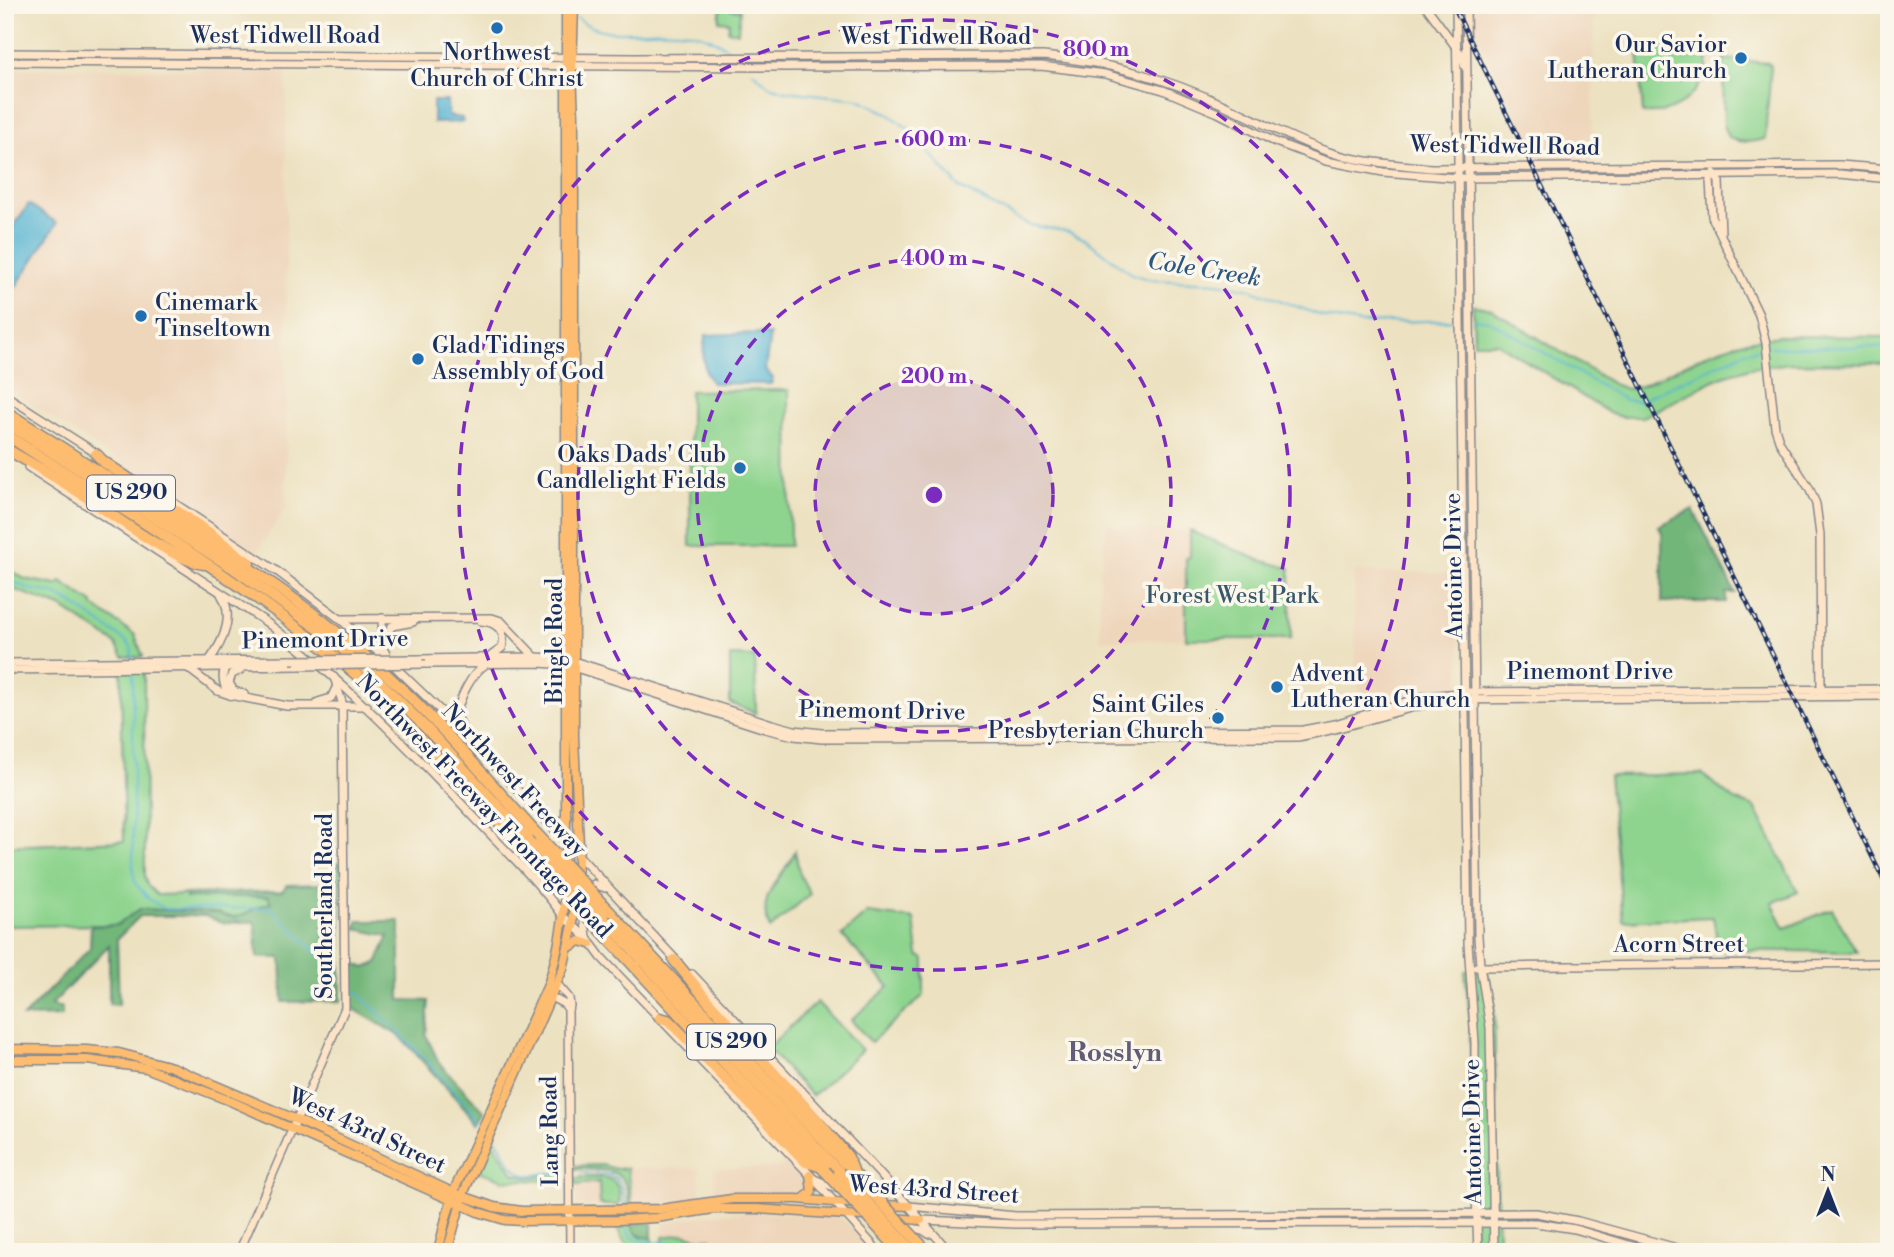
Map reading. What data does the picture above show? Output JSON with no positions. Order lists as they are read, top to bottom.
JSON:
{
  "streets": {
    "highway": ["US 290", "Northwest Freeway"],
    "main road": [
      "West Tidwell Road",
      "Antoine Drive",
      "Pinemont Drive",
      "Bingle Road",
      "Northwest Freeway Frontage Road",
      "Southerland Road",
      "Acorn Street",
      "West 43rd Street",
      "Lang Road"
    ]
  },
  "crossings": [
    ["West Tidwell Road", "Antoine Drive"],
    ["West Tidwell Road", "Bingle Road"],
    ["Antoine Drive", "Pinemont Drive"],
    ["Antoine Drive", "Acorn Street"],
    ["Antoine Drive", "West 43rd Street"],
    ["Pinemont Drive", "Bingle Road"],
    ["Bingle Road", "Northwest Freeway Frontage Road"],
    ["Bingle Road", "West 43rd Street"],
    ["Bingle Road", "Lang Road"],
    ["Northwest Freeway Frontage Road", "Southerland Road"],
    ["Northwest Freeway Frontage Road", "West 43rd Street"],
    ["Southerland Road", "West 43rd Street"],
    ["West 43rd Street", "Lang Road"]
  ],
  "districts": ["Rosslyn"],
  "water": ["Cole Creek"],
  "parks": ["Forest West Park"],
  "places": [
    "Northwest Church of Christ",
    "Our Savior Lutheran Church",
    "Cinemark Tinseltown",
    "Glad Tidings Assembly of God",
    "Oaks Dads' Club Candlelight Fields",
    "Advent Lutheran Church",
    "Saint Giles Presbyterian Church"
  ],
  "north": "top",
  "rings": [
    "800 m",
    "600 m",
    "400 m",
    "200 m"
  ]
}
